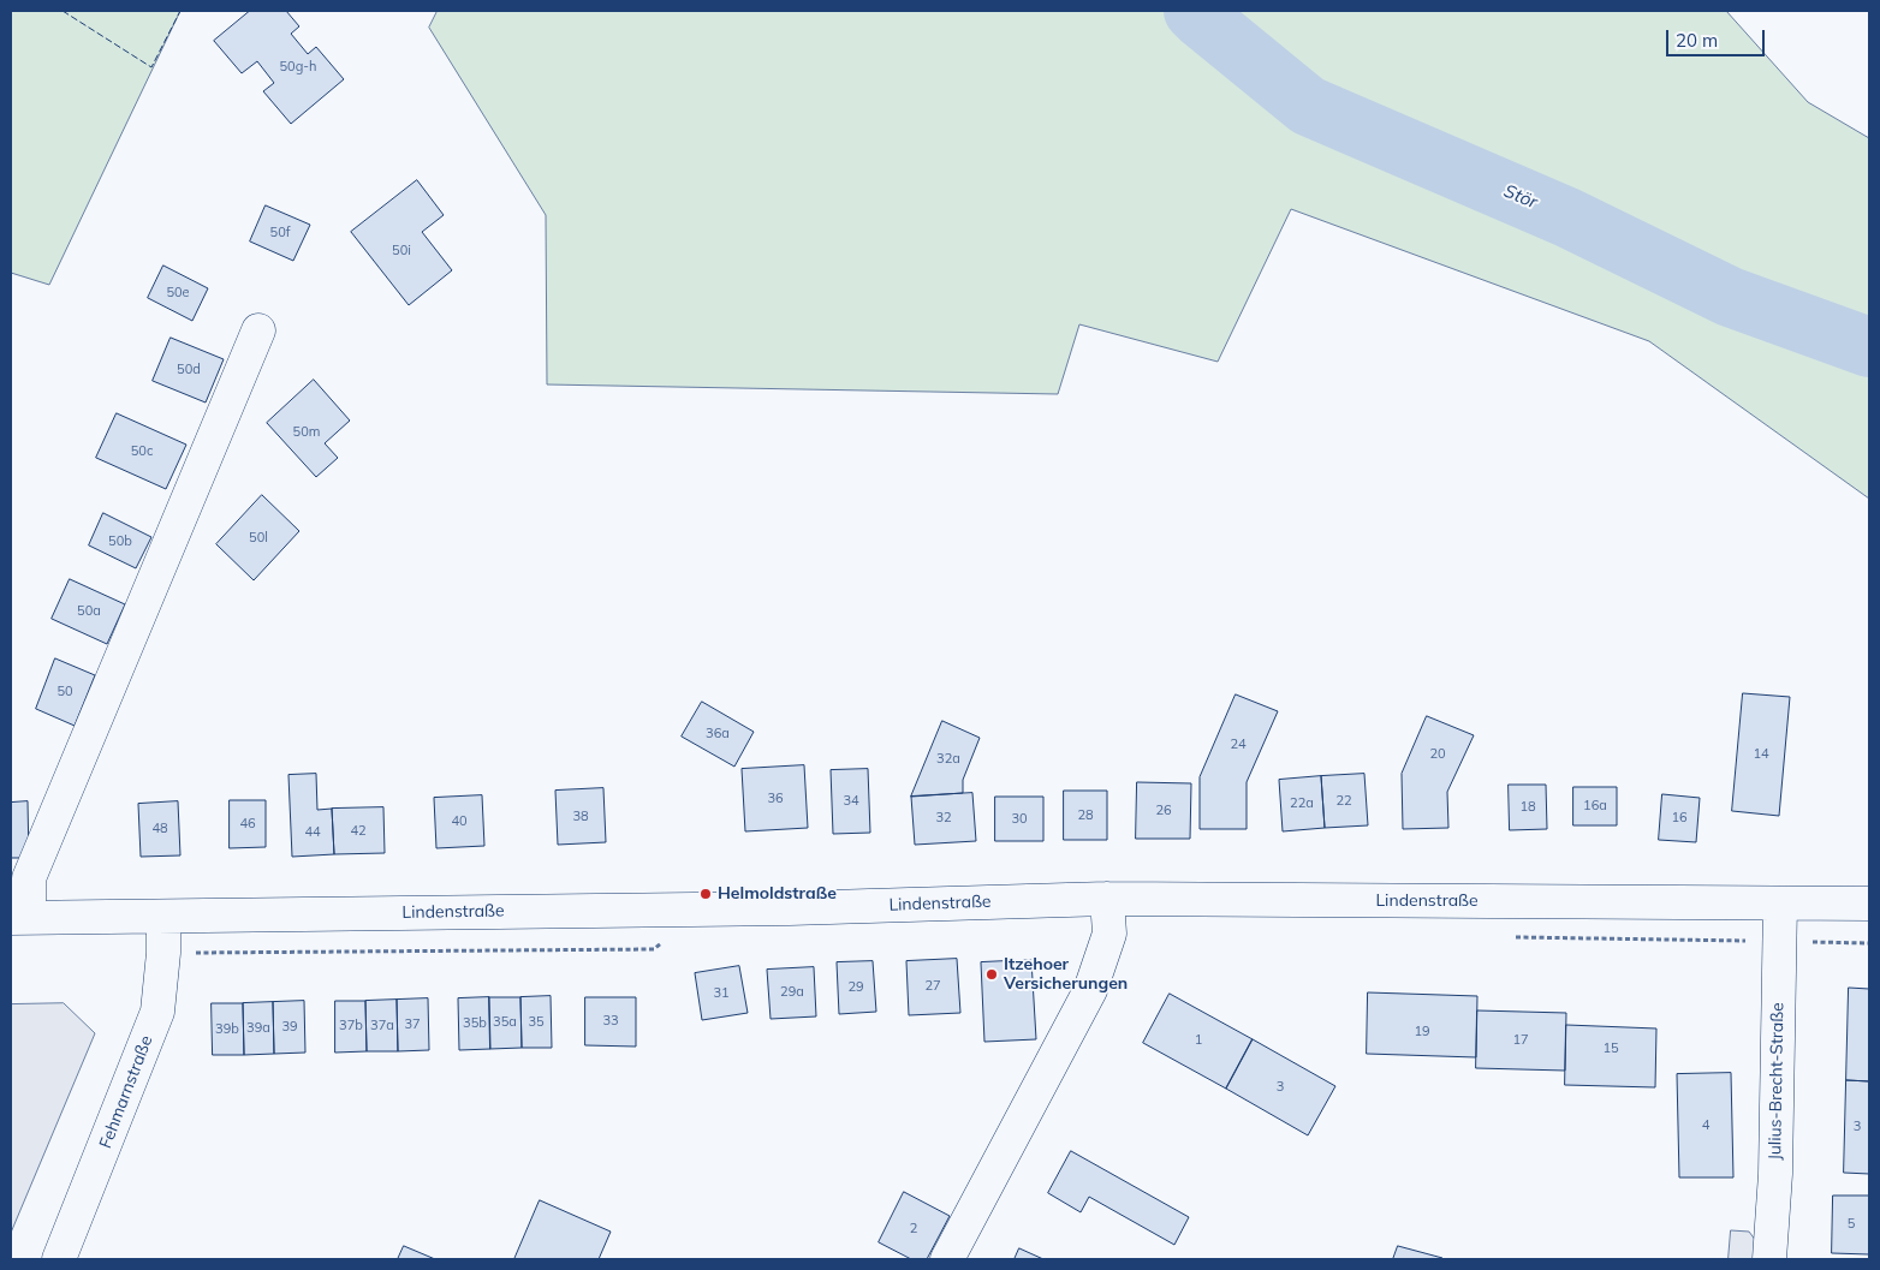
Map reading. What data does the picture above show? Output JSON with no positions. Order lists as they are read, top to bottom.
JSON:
{
  "streets": {
    "street": ["Lindenstraße", "Julius-Brecht-Straße", "Fehmarnstraße"]
  },
  "crossings": [
    ["Lindenstraße", "Julius-Brecht-Straße"],
    ["Lindenstraße", "Fehmarnstraße"]
  ],
  "water": ["Stör"],
  "places": ["Helmoldstraße", "Itzehoer Versicherungen"],
  "house_numbers": [
    "50g-h",
    "50f",
    "50i",
    "50e",
    "50d",
    "50m",
    "50c",
    "50l",
    "50b",
    "50a",
    "50",
    "36a",
    "24",
    "20",
    "14",
    "32a",
    "36",
    "34",
    "22",
    "22a",
    "16a",
    "18",
    "26",
    "28",
    "38",
    "32",
    "16",
    "30",
    "40",
    "46",
    "48",
    "42",
    "44",
    "27",
    "29",
    "29a",
    "31",
    "33",
    "35a",
    "35",
    "35b",
    "37",
    "37b",
    "37a",
    "39",
    "39a",
    "39b",
    "19",
    "1",
    "17",
    "15",
    "3",
    "4",
    "3",
    "5",
    "2"
  ],
  "scale_bar": "20 m"
}
